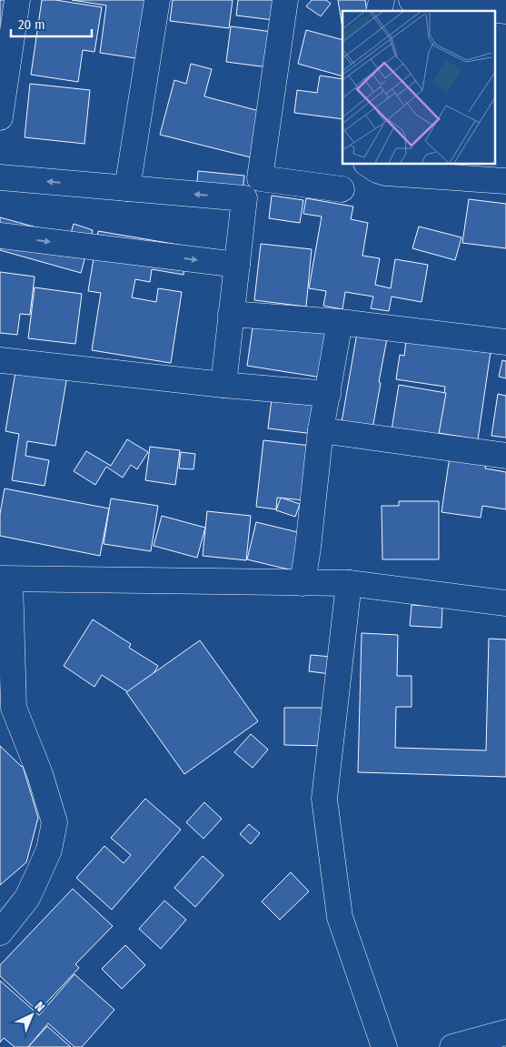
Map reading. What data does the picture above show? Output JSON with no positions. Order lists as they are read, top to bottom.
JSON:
{
  "scale_bar": "20 m",
  "north": "top right"
}
